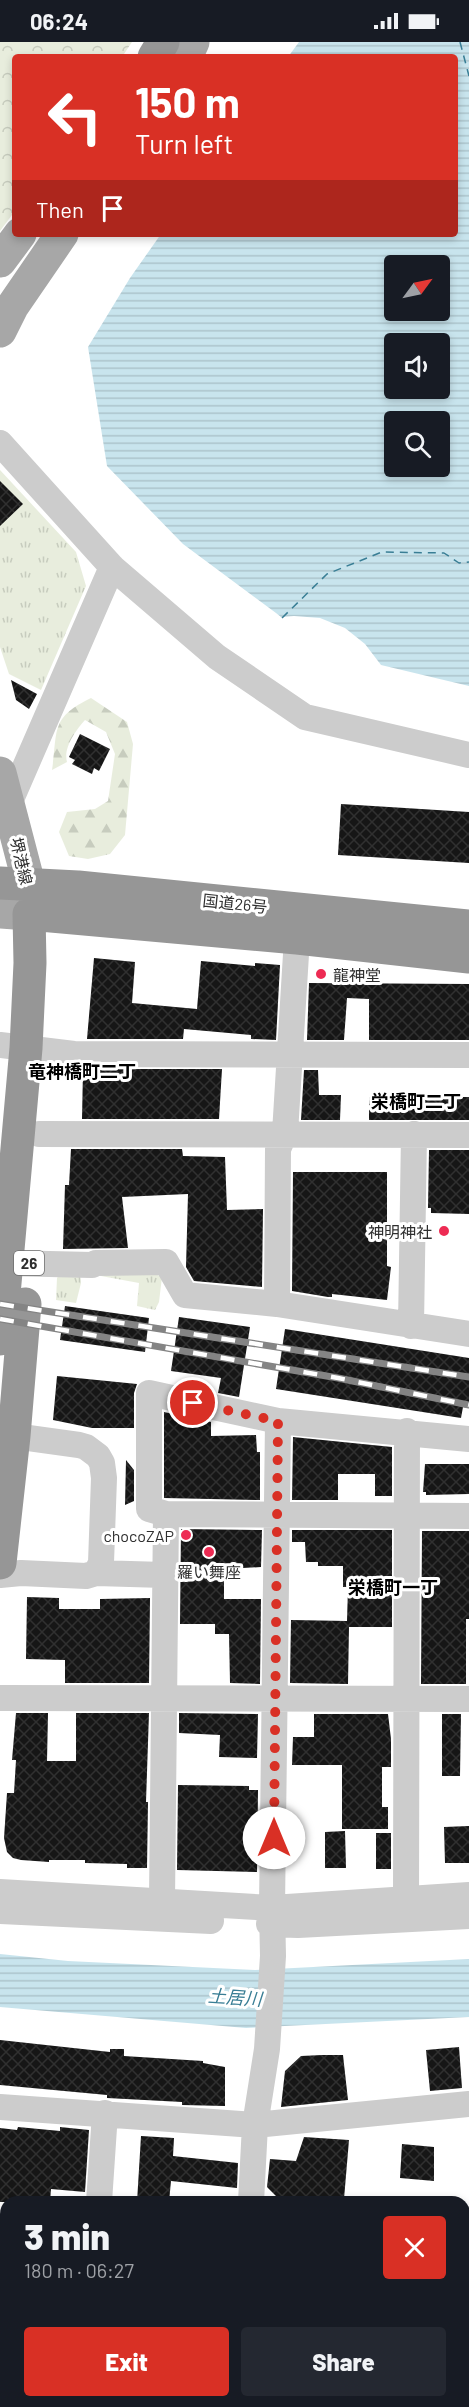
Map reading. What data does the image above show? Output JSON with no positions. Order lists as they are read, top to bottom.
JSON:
{
  "streets": {
    "highway": ["国道26号", "26"],
    "main road": ["堺港線"]
  },
  "crossings": [
    ["堺港線", "国道26号"],
    ["堺港線", "26"],
    ["国道26号", "26"]
  ],
  "districts": ["竜神橋町二丁", "栄橋町二丁", "栄橋町一丁"],
  "water": ["土居川"],
  "places": [
    "龍神堂",
    "神明神社",
    "chocoZAP",
    "羅い舞座"
  ],
  "north": "top right",
  "page": {
    "status": "06:24",
    "turn": ["150 m", "Turn left"],
    "then": "Then",
    "heading": ["3 min", "180 m · 06:27"],
    "buttons": ["Exit", "Share"]
  }
}
